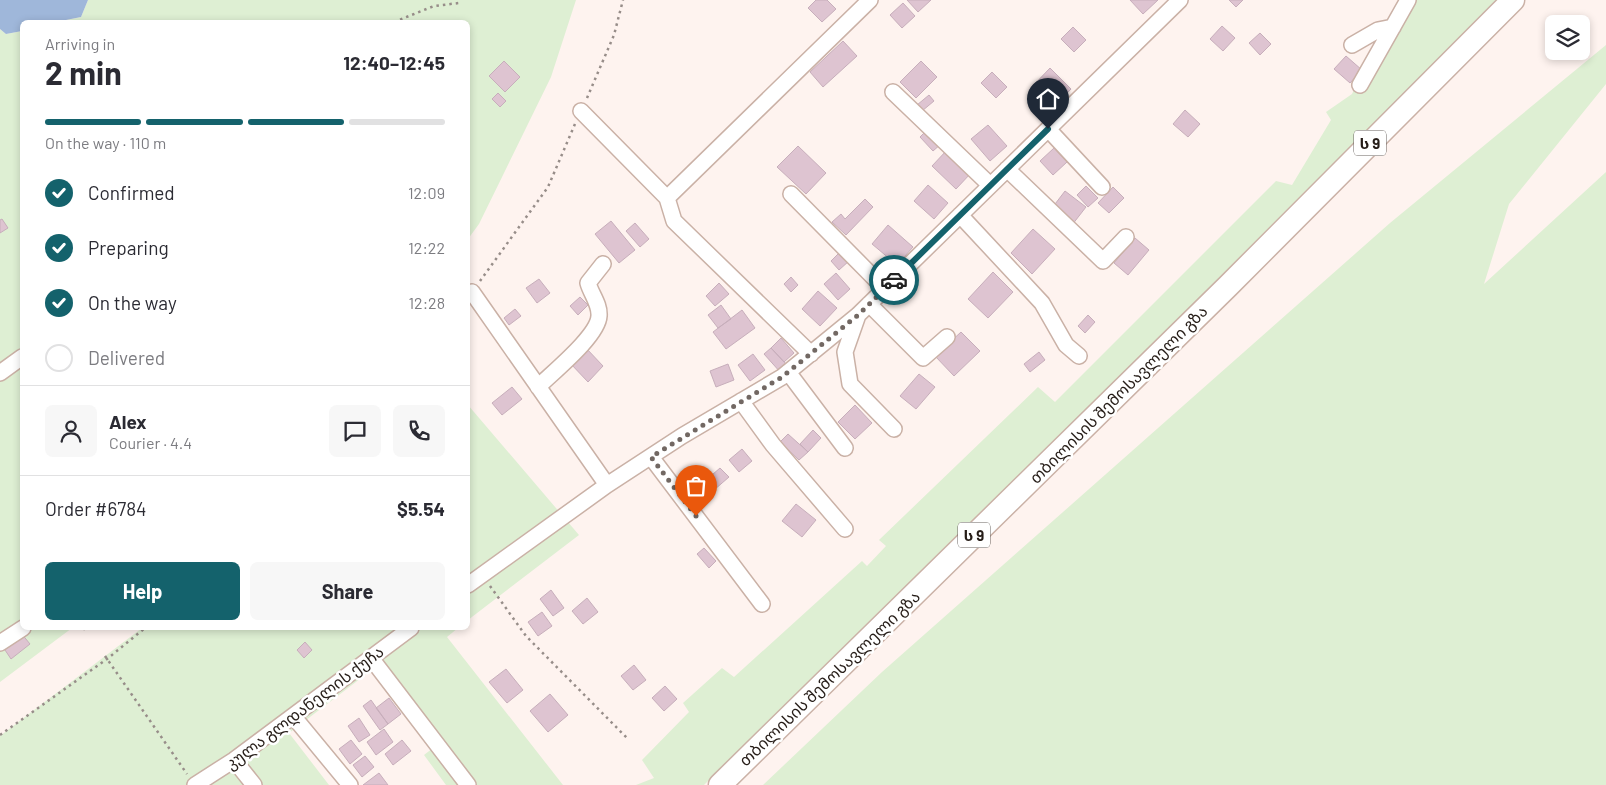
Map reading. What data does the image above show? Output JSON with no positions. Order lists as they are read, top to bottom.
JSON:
{
  "streets": {
    "highway": ["ს 9", "თბილისის შემოსავლელი გზა"],
    "street": ["კულა გლდანელის ქუჩა"]
  },
  "page": {
    "heading": ["2 min", "Arriving in", "12:40–12:45"],
    "panel": [
      "Alex",
      "Courier · 4.4",
      "Order #6784",
      "$5.54"
    ],
    "bar": "On the way · 110 m",
    "list": [
      ["Confirmed", "12:09"],
      ["Preparing", "12:22"],
      ["On the way", "12:28"],
      "Delivered"
    ],
    "buttons": ["Help", "Share"]
  }
}
